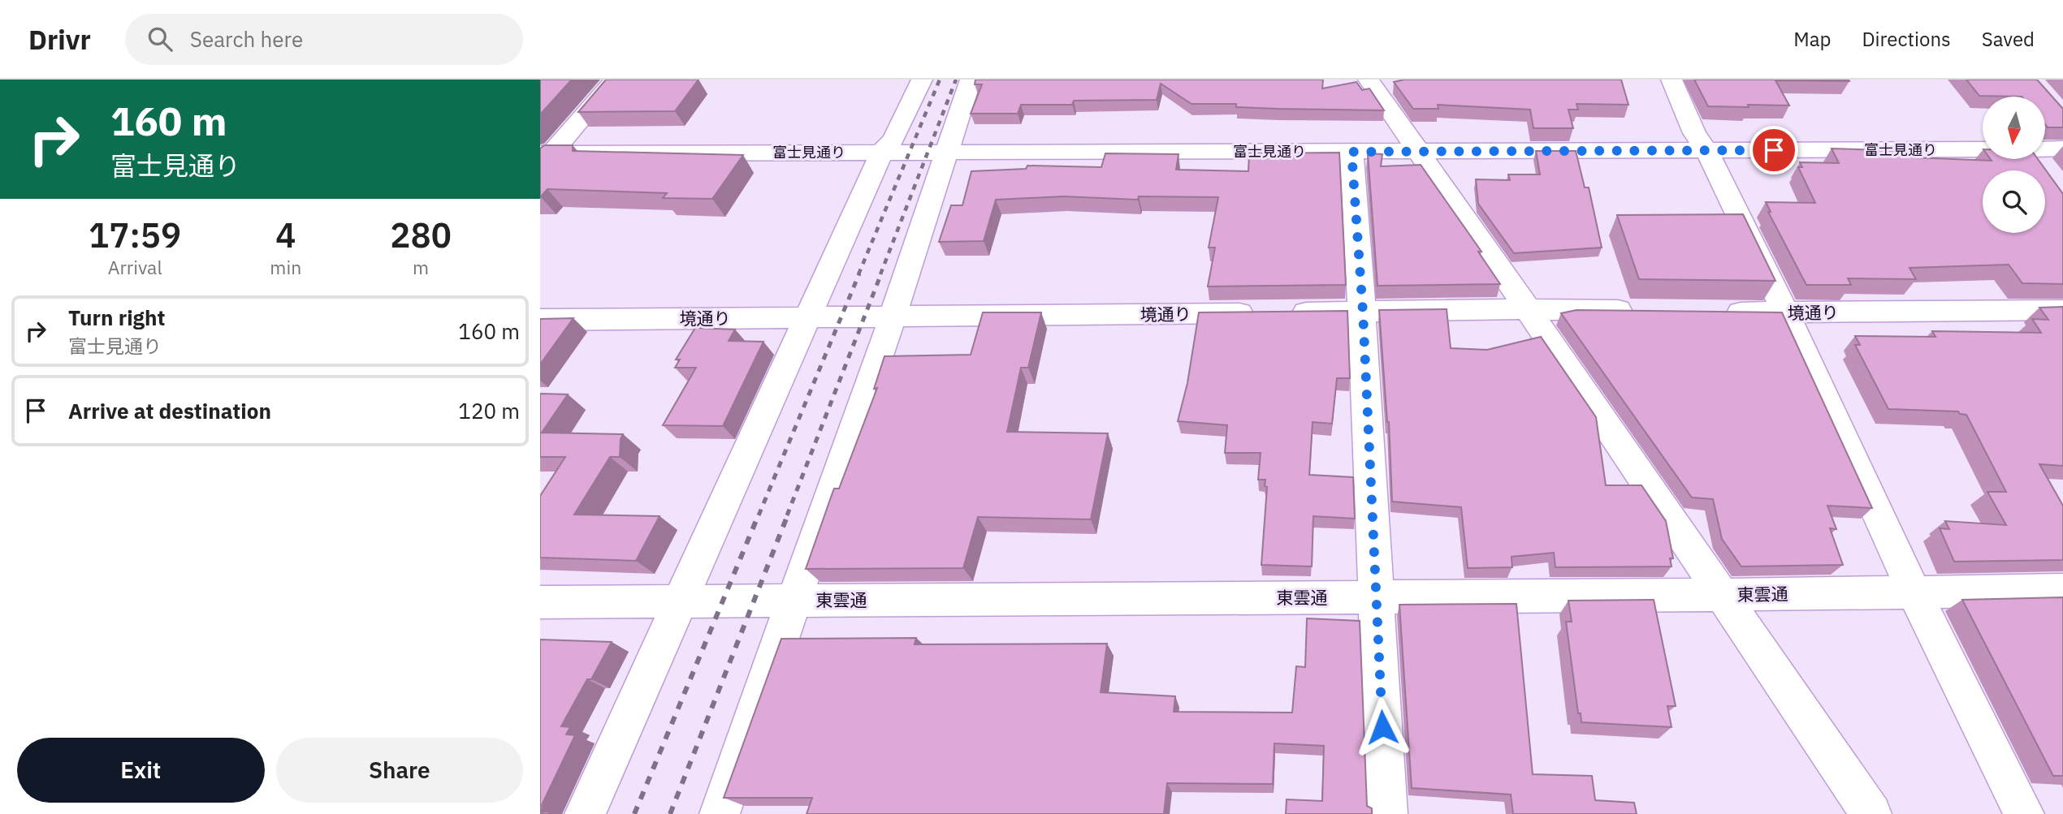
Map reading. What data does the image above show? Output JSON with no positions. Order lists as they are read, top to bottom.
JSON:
{
  "streets": {
    "street": ["富士見通り", "境通り", "東雲通"]
  },
  "north": "bottom",
  "page": {
    "header": "Drivr",
    "search": "Search here",
    "nav": ["Map", "Directions", "Saved"],
    "turn": ["160 m", "富士見通り"],
    "eta": [
      "17:59",
      "Arrival",
      "4",
      "min",
      "280",
      "m"
    ],
    "list": [
      {
        "name": "Turn right",
        "note": "富士見通り",
        "value": "160 m"
      },
      {
        "name": "Arrive at destination",
        "value": "120 m"
      }
    ],
    "buttons": ["Exit", "Share"]
  }
}
